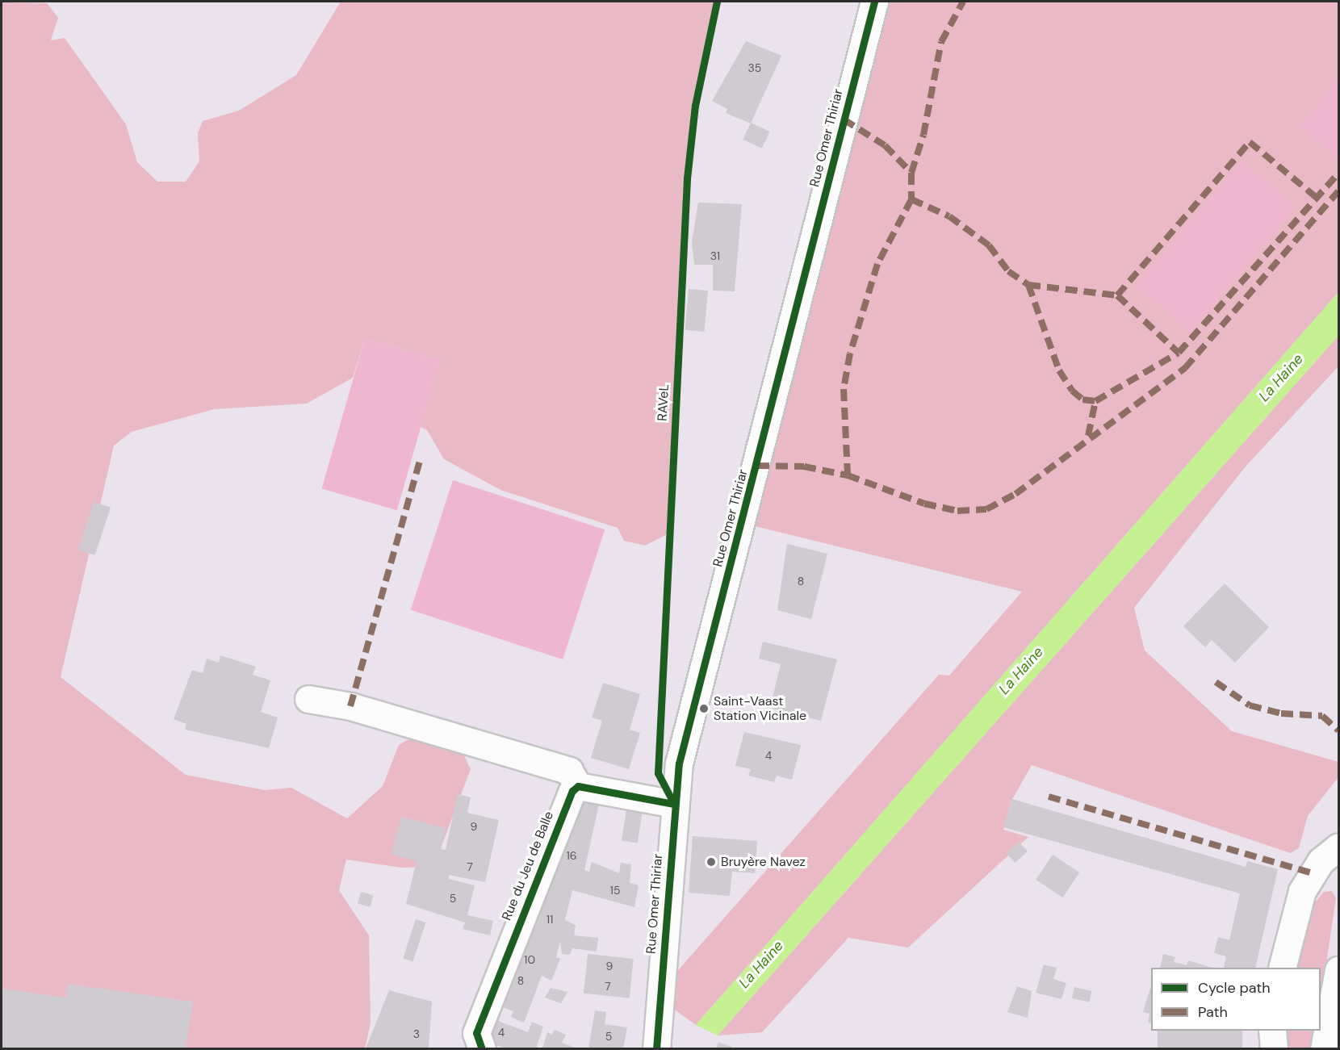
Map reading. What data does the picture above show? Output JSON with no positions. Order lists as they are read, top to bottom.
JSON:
{
  "streets": {
    "street": ["Rue Omer Thiriar", "Rue du Jeu de Balle"],
    "cycle path": ["RAVeL"]
  },
  "water": ["La Haine"],
  "places": ["Saint-Vaast Station Vicinale", "Bruyère Navez"],
  "house_numbers": [
    "35",
    "31",
    "8",
    "4",
    "9",
    "16",
    "7",
    "15",
    "5",
    "11",
    "10",
    "9",
    "8",
    "7",
    "4",
    "3",
    "5"
  ],
  "legend": ["Cycle path", "Path"]
}
